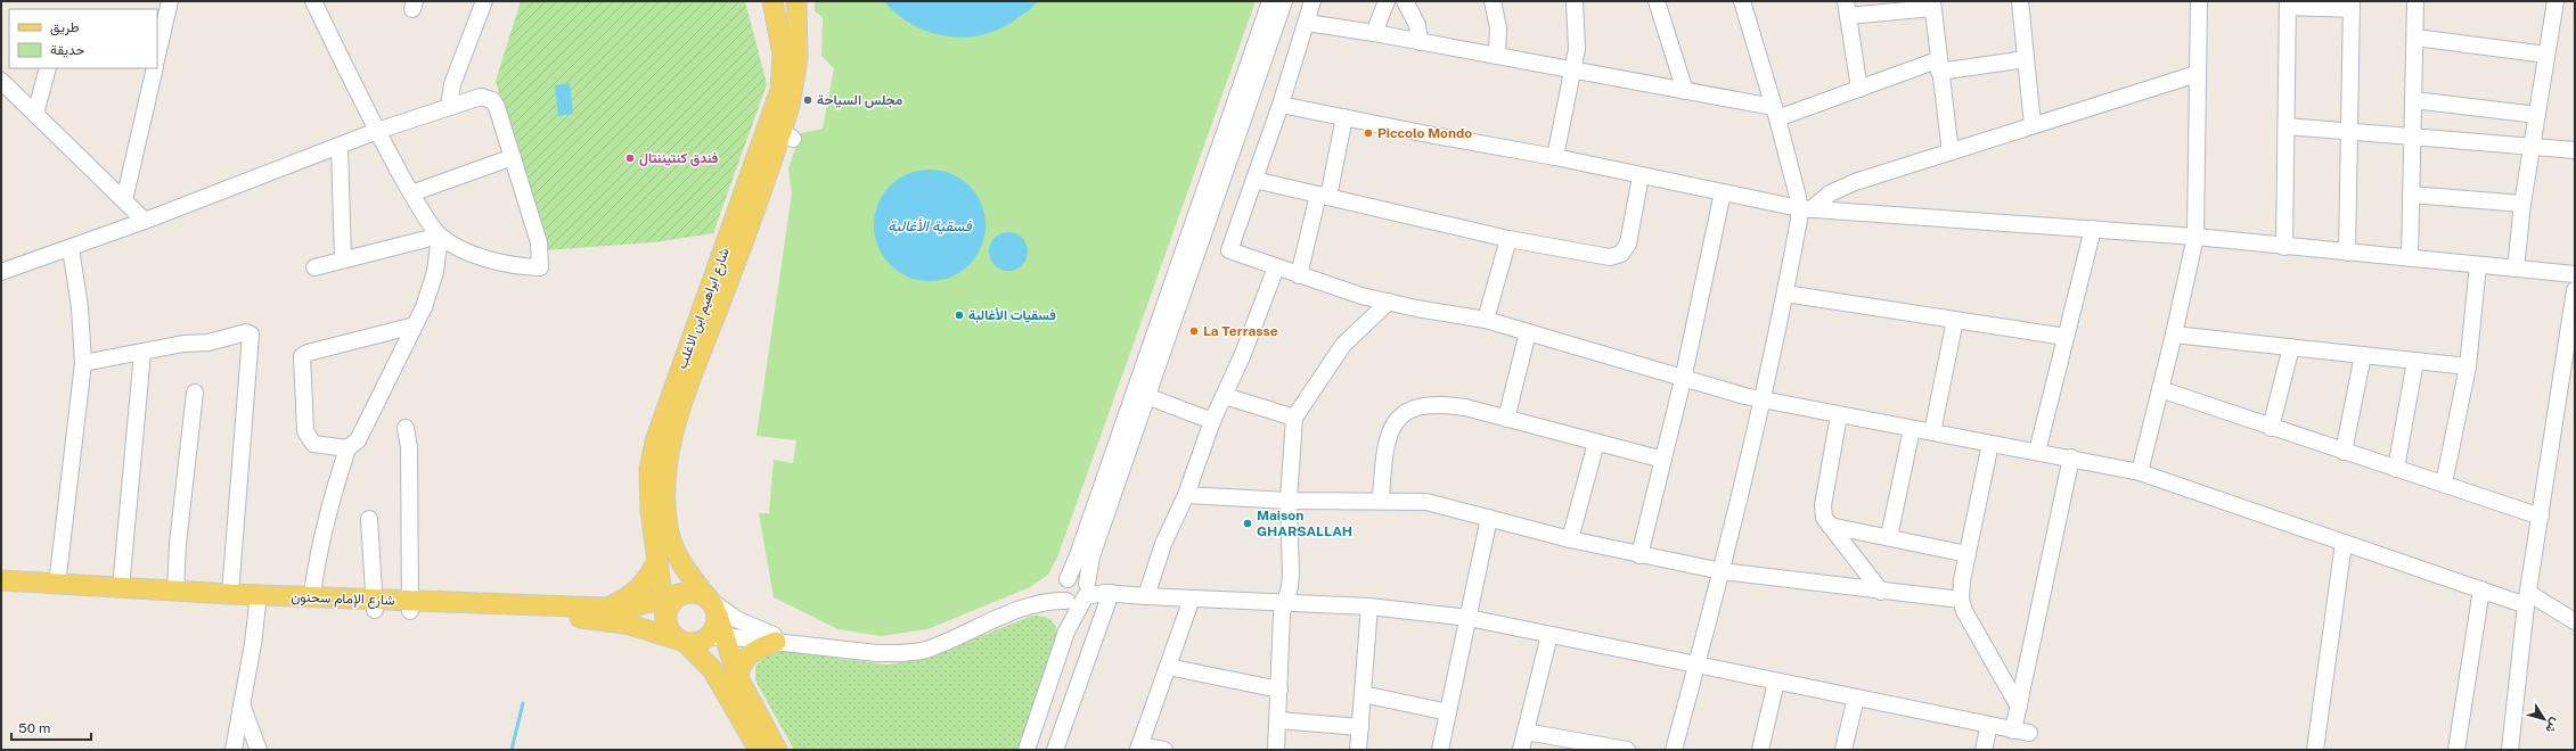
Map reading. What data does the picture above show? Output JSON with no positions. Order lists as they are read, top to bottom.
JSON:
{
  "streets": {
    "main road": ["شارع ابراهيم ابن الاغلب", "شارع الإمام سحنون"]
  },
  "crossings": [
    ["شارع ابراهيم ابن الاغلب", "شارع الإمام سحنون"]
  ],
  "water": ["فسقية الأغالبة"],
  "places": [
    "مجلس السياحة",
    "Piccolo Mondo",
    "فندق كنتيننتال",
    "فسقيات الأغالبة",
    "La Terrasse",
    "Maison GHARSALLAH"
  ],
  "legend": ["طريق", "حديقة"],
  "scale_bar": "50 m",
  "north": "bottom right"
}
